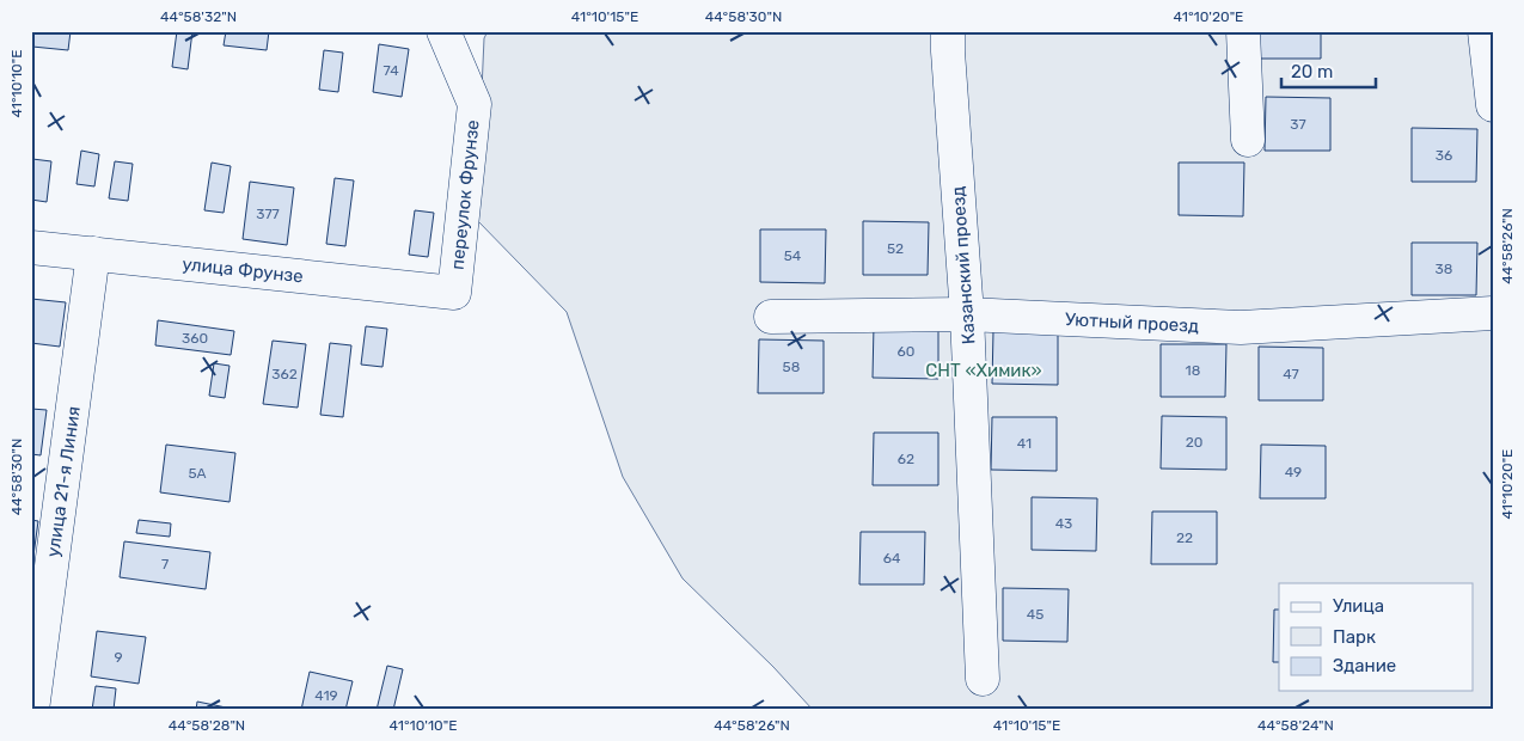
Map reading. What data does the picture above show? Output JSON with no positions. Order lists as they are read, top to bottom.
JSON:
{
  "streets": {
    "street": [
      "переулок Фрунзе",
      "Казанский проезд",
      "улица Фрунзе",
      "Уютный проезд",
      "улица 21-я Линия"
    ]
  },
  "crossings": [
    ["переулок Фрунзе", "улица Фрунзе"],
    ["Казанский проезд", "Уютный проезд"],
    ["улица Фрунзе", "улица 21-я Линия"]
  ],
  "parks": ["СНТ «Химик»"],
  "house_numbers": [
    "74",
    "37",
    "36",
    "377",
    "52",
    "54",
    "38",
    "360",
    "60",
    "58",
    "18",
    "362",
    "47",
    "20",
    "41",
    "62",
    "49",
    "5А",
    "43",
    "22",
    "64",
    "7",
    "45",
    "9",
    "419"
  ],
  "legend": ["Улица", "Парк", "Здание"],
  "scale_bar": "20 m",
  "coordinates": [
    "44°58'32\"N",
    "41°10'15\"E",
    "44°58'30\"N",
    "41°10'20\"E",
    "41°10'10\"E",
    "44°58'26\"N",
    "44°58'28\"N",
    "44°58'24\"N"
  ]
}
